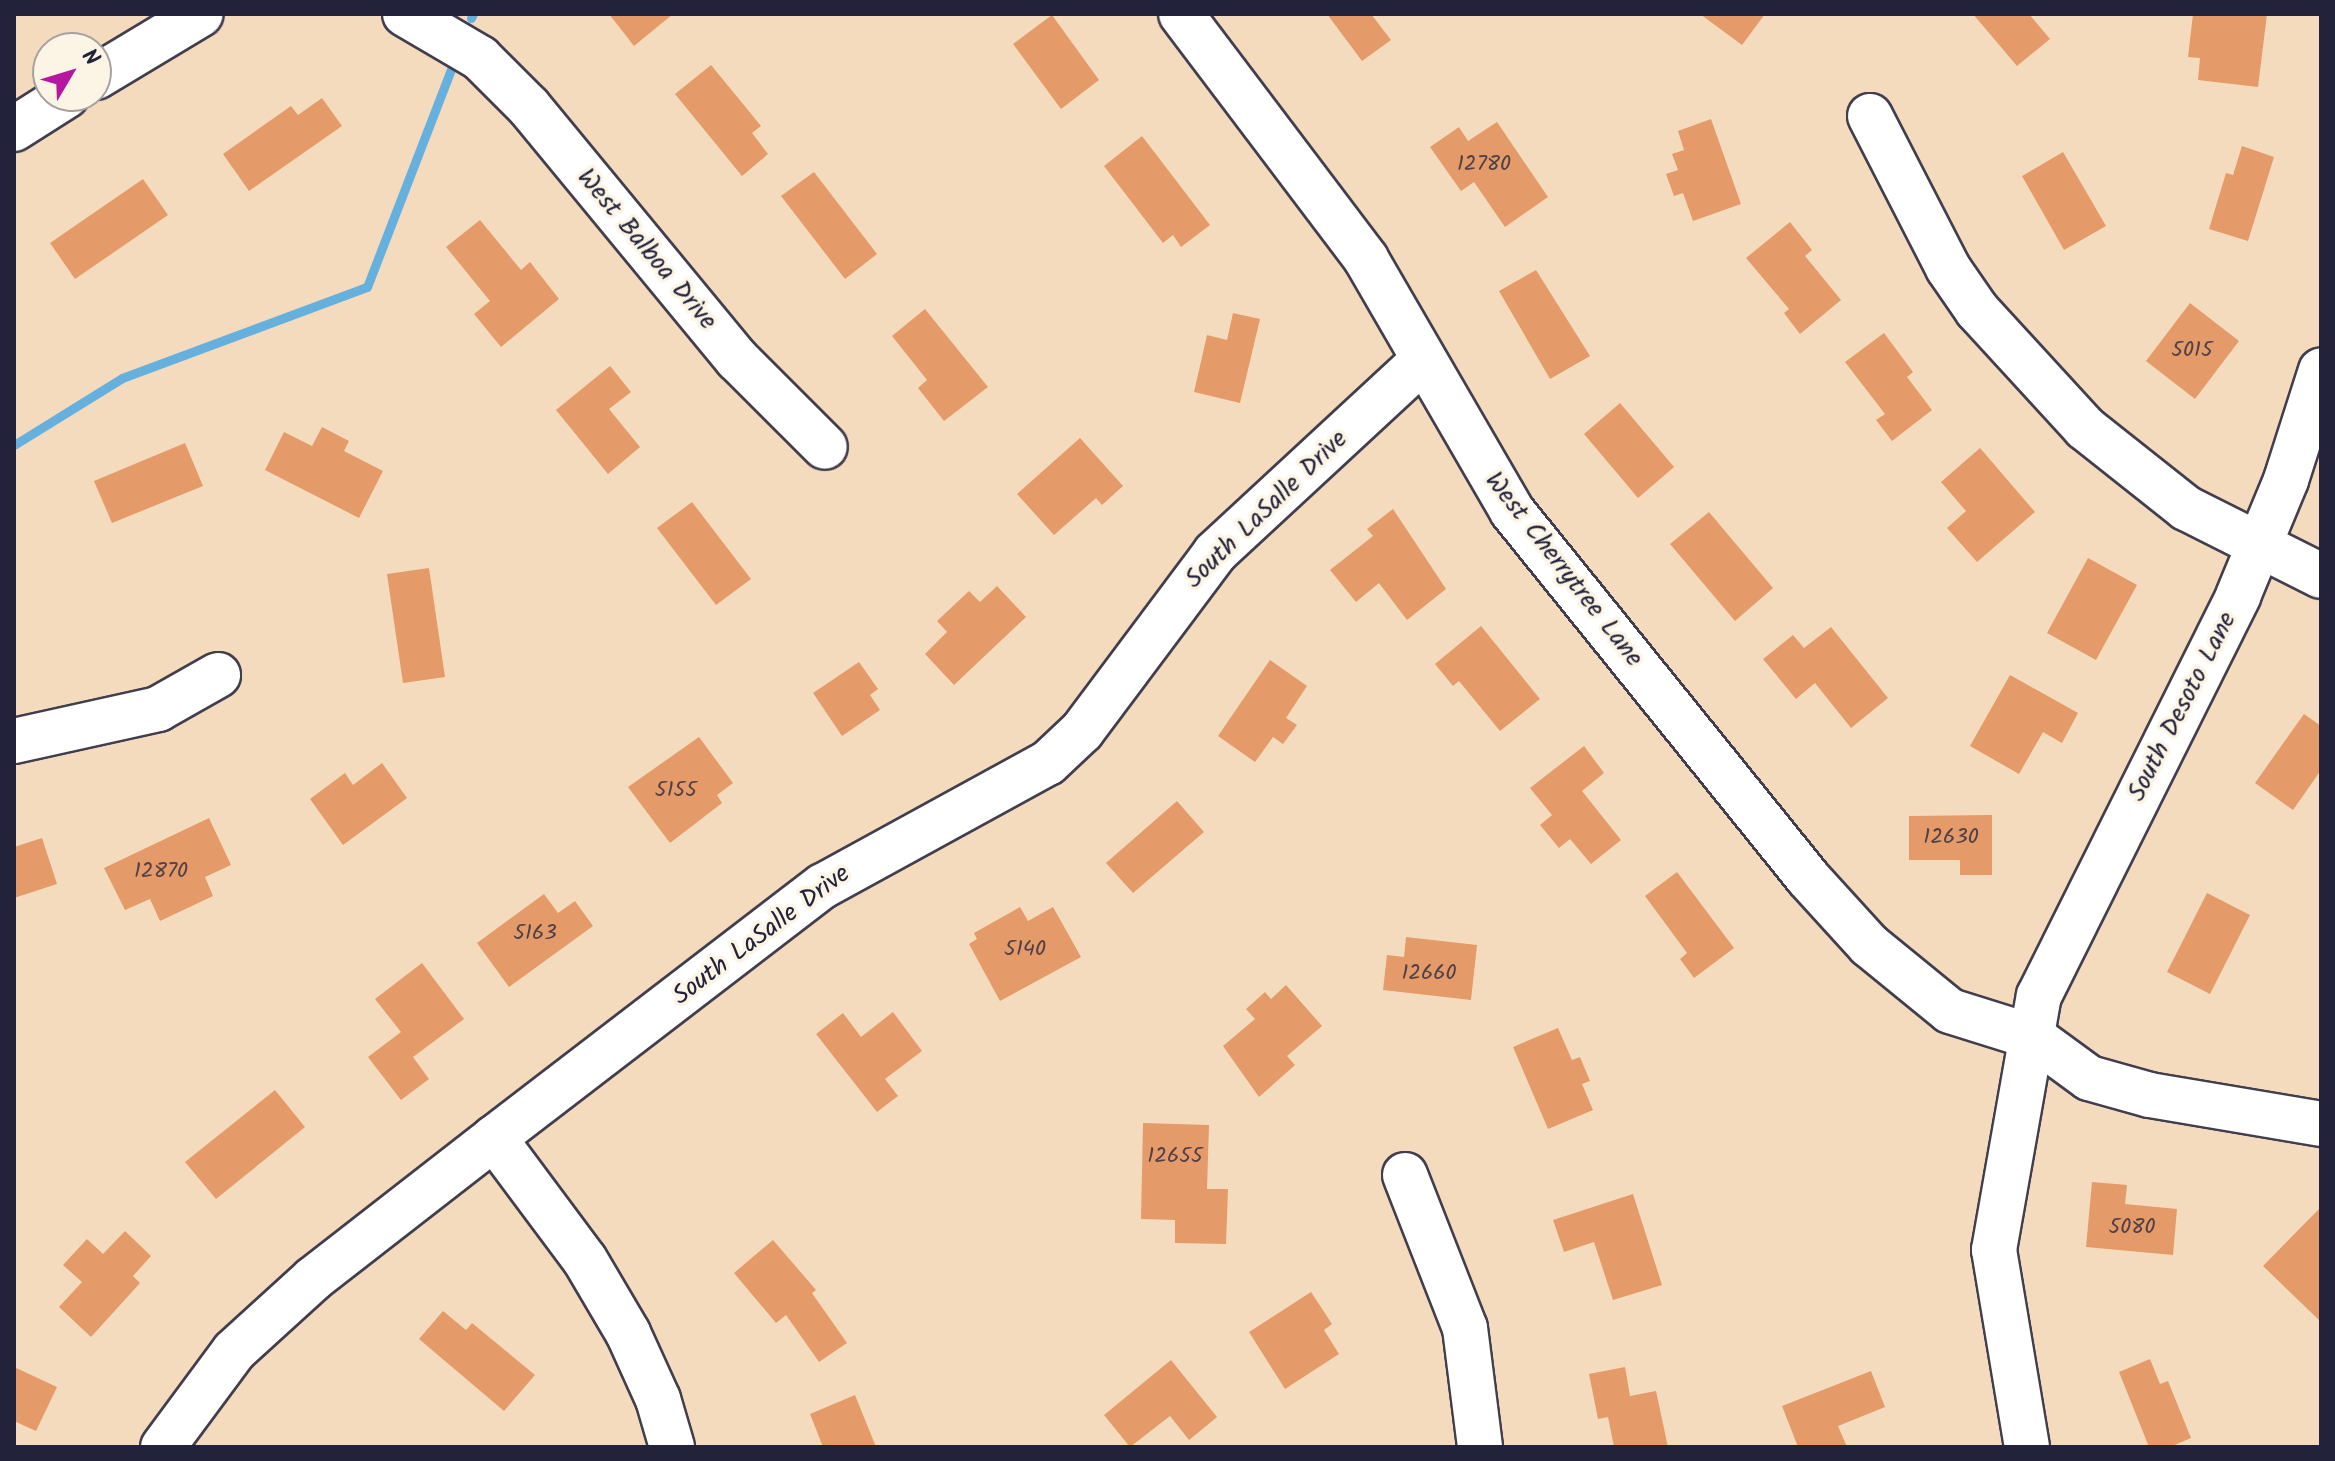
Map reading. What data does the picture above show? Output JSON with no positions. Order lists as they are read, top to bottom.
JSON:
{
  "streets": {
    "street": [
      "West Balboa Drive",
      "South LaSalle Drive",
      "West Cherrytree Lane",
      "South Desoto Lane"
    ]
  },
  "crossings": [
    ["South LaSalle Drive", "West Cherrytree Lane"],
    ["West Cherrytree Lane", "South Desoto Lane"]
  ],
  "house_numbers": [
    "12780",
    "5015",
    "5155",
    "12630",
    "12870",
    "5163",
    "5140",
    "12660",
    "12655",
    "5080"
  ],
  "north": "top right"
}
